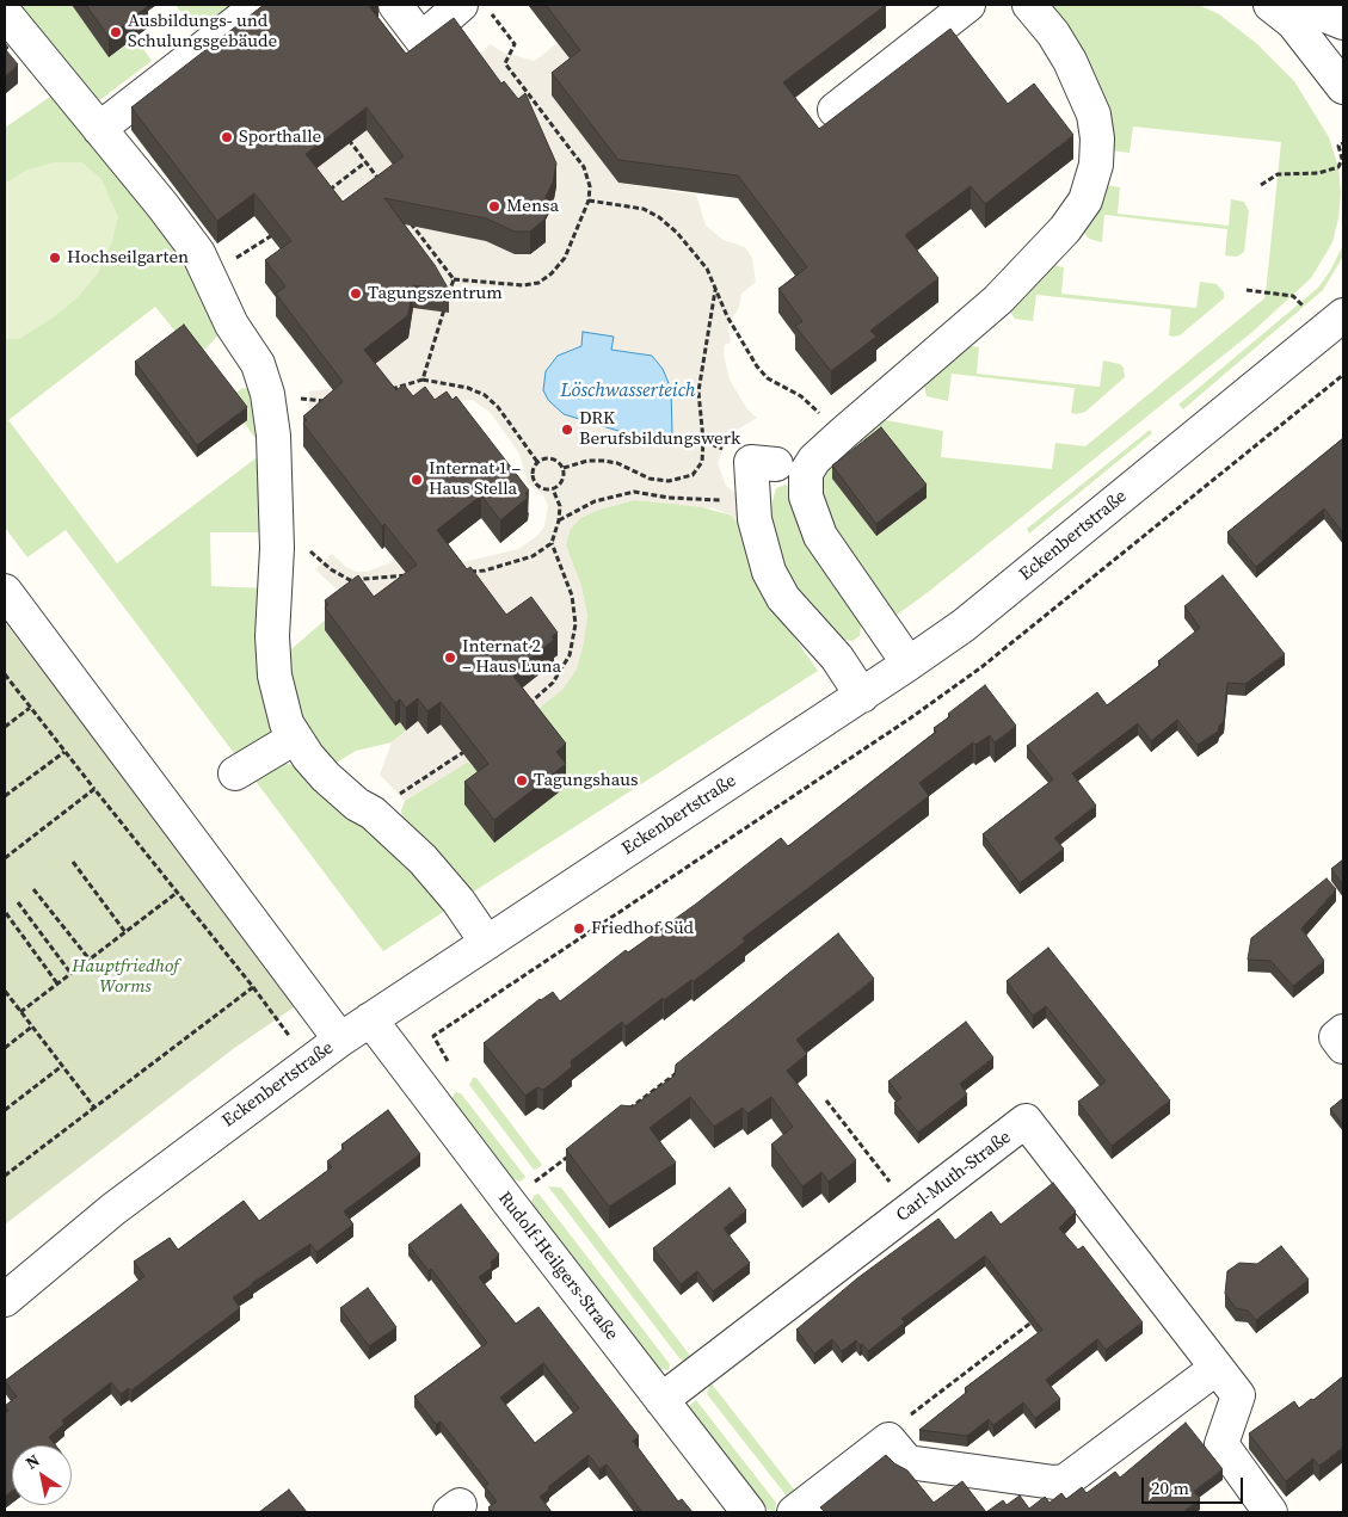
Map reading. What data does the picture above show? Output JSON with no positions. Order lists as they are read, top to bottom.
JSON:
{
  "streets": {
    "street": ["Eckenbertstraße", "Carl-Muth-Straße", "Rudolf-Heilgers-Straße"]
  },
  "crossings": [
    ["Eckenbertstraße", "Rudolf-Heilgers-Straße"],
    ["Carl-Muth-Straße", "Rudolf-Heilgers-Straße"]
  ],
  "water": ["Löschwasserteich"],
  "parks": ["Hauptfriedhof Worms"],
  "places": [
    "Ausbildungs- und Schulungsgebäude",
    "Sporthalle",
    "Mensa",
    "Hochseilgarten",
    "Tagungszentrum",
    "DRK Berufsbildungswerk",
    "Internat 1 – Haus Stella",
    "Internat 2 – Haus Luna",
    "Tagungshaus",
    "Friedhof Süd"
  ],
  "scale_bar": "20 m",
  "north": "top left"
}
